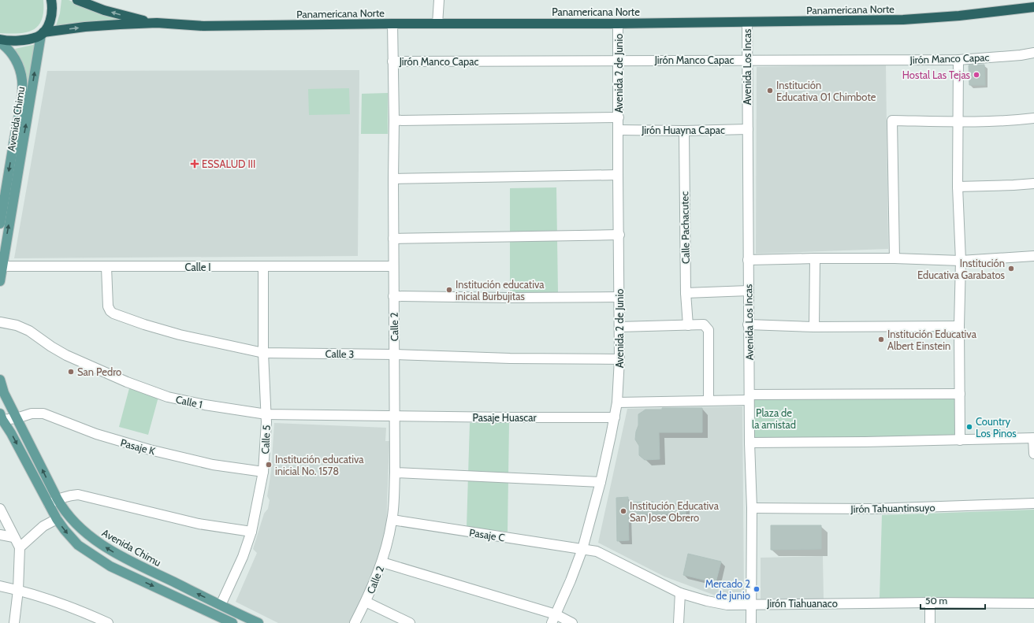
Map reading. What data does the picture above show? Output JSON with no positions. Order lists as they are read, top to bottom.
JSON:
{
  "streets": {
    "highway": ["Panamericana Norte"],
    "main road": ["Avenida Chimu"],
    "street": [
      "Jirón Manco Capac",
      "Avenida Los Incas",
      "Avenida 2 de Junio",
      "Jirón Huayna Capac",
      "Calle Pachacutec",
      "Calle I",
      "Calle 2",
      "Calle 3",
      "Calle 1",
      "Pasaje Huascar",
      "Calle 5",
      "Pasaje K",
      "Jirón Tahuantinsuyo",
      "Pasaje C",
      "Jirón Tiahuanaco"
    ]
  },
  "crossings": [
    ["Panamericana Norte", "Avenida Los Incas"],
    ["Panamericana Norte", "Avenida 2 de Junio"],
    ["Panamericana Norte", "Avenida Chimu"],
    ["Panamericana Norte", "Calle 2"],
    ["Jirón Manco Capac", "Avenida Los Incas"],
    ["Jirón Manco Capac", "Avenida 2 de Junio"],
    ["Jirón Manco Capac", "Calle 2"],
    ["Avenida Los Incas", "Jirón Huayna Capac"],
    ["Avenida Los Incas", "Jirón Tahuantinsuyo"],
    ["Avenida Los Incas", "Jirón Tiahuanaco"],
    ["Avenida 2 de Junio", "Jirón Huayna Capac"],
    ["Avenida 2 de Junio", "Calle 3"],
    ["Avenida 2 de Junio", "Pasaje Huascar"],
    ["Avenida 2 de Junio", "Pasaje C"],
    ["Avenida 2 de Junio", "Jirón Tiahuanaco"],
    ["Avenida Chimu", "Calle I"],
    ["Avenida Chimu", "Calle 5"],
    ["Avenida Chimu", "Pasaje K"],
    ["Jirón Huayna Capac", "Calle Pachacutec"],
    ["Calle I", "Calle 2"],
    ["Calle I", "Calle 3"],
    ["Calle I", "Calle 5"],
    ["Calle 2", "Calle 3"],
    ["Calle 2", "Calle 1"],
    ["Calle 2", "Pasaje Huascar"],
    ["Calle 2", "Pasaje C"],
    ["Calle 3", "Calle 5"],
    ["Calle 1", "Pasaje Huascar"],
    ["Calle 1", "Calle 5"],
    ["Calle 5", "Pasaje K"],
    ["Pasaje C", "Jirón Tiahuanaco"]
  ],
  "parks": ["Plaza de la amistad"],
  "places": {
    "other": [
      "Hostal Las Tejas",
      "Institución Educativa 01 Chimbote",
      "Institución Educativa Garabatos",
      "Institución educativa inicial Burbujitas",
      "Institución Educativa Albert Einstein",
      "San Pedro",
      "Country Los Pinos",
      "Institución educativa inicial No. 1578",
      "Institución Educativa San Jose Obrero",
      "Mercado 2 de junio"
    ],
    "health": ["ESSALUD III"]
  },
  "scale_bar": "50 m"
}
